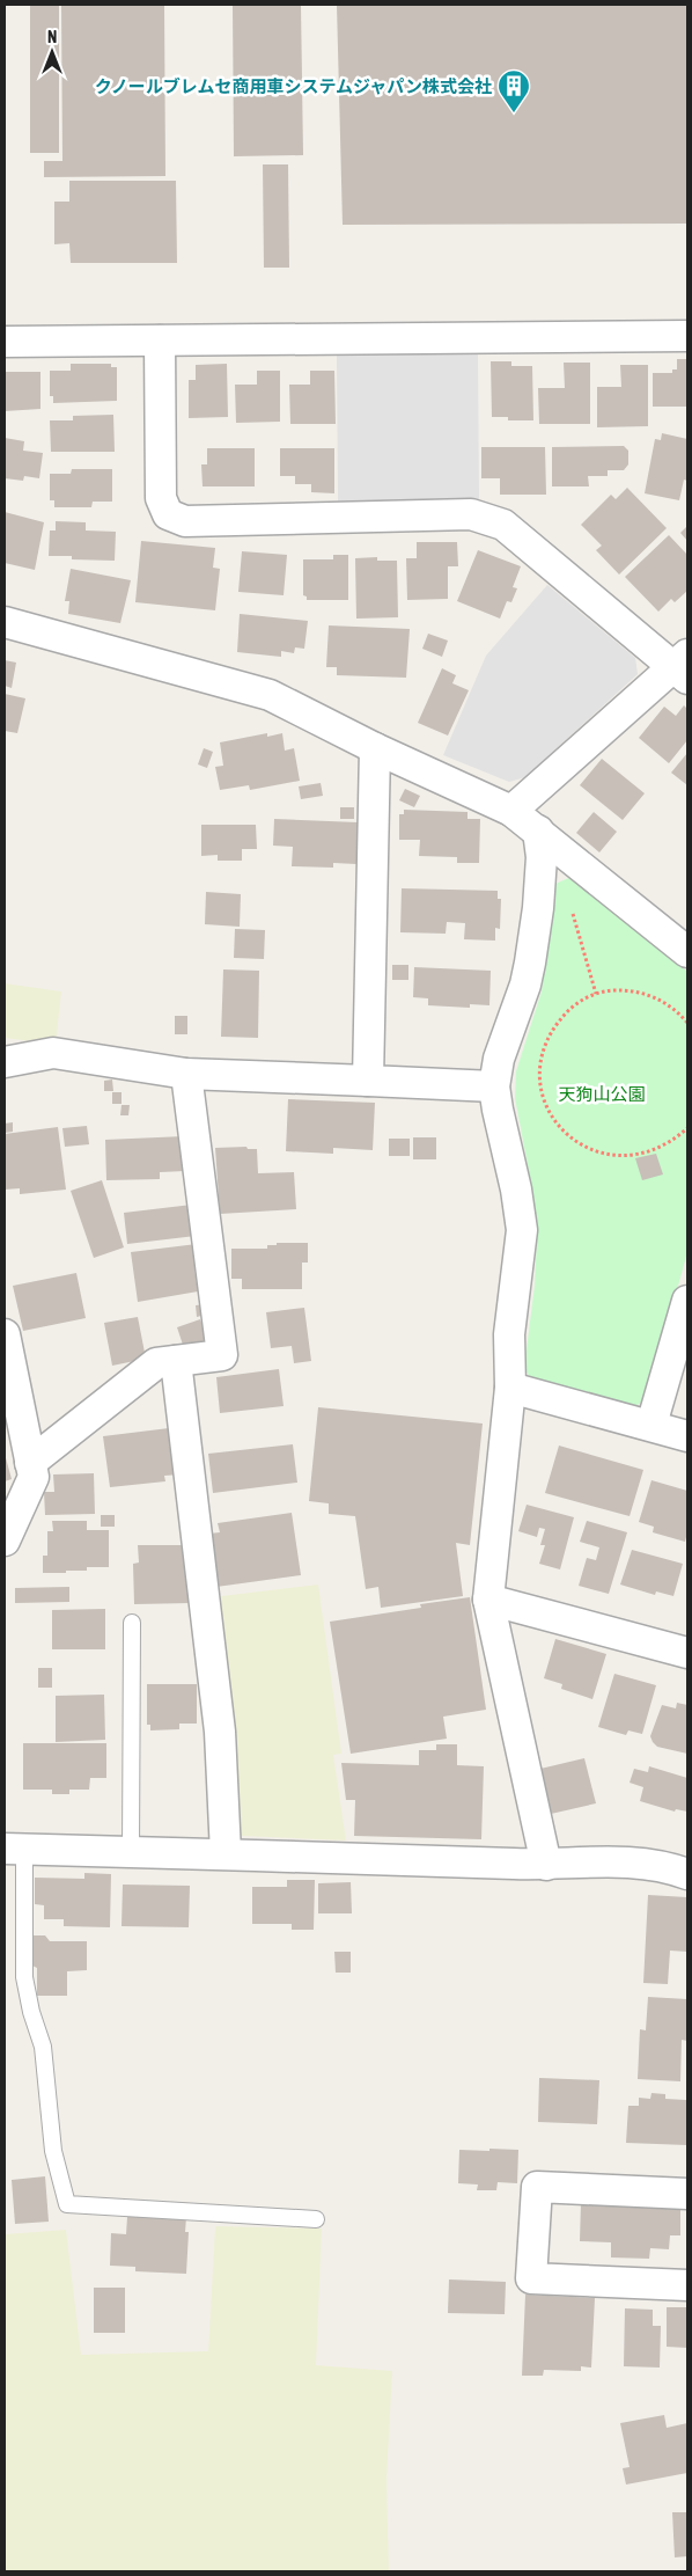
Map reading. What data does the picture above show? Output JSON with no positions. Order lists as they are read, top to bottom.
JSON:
{
  "parks": ["天狗山公園"],
  "places": {
    "building": ["クノールブレムセ商用車システムジャパン株式会社"]
  },
  "north": "top"
}
